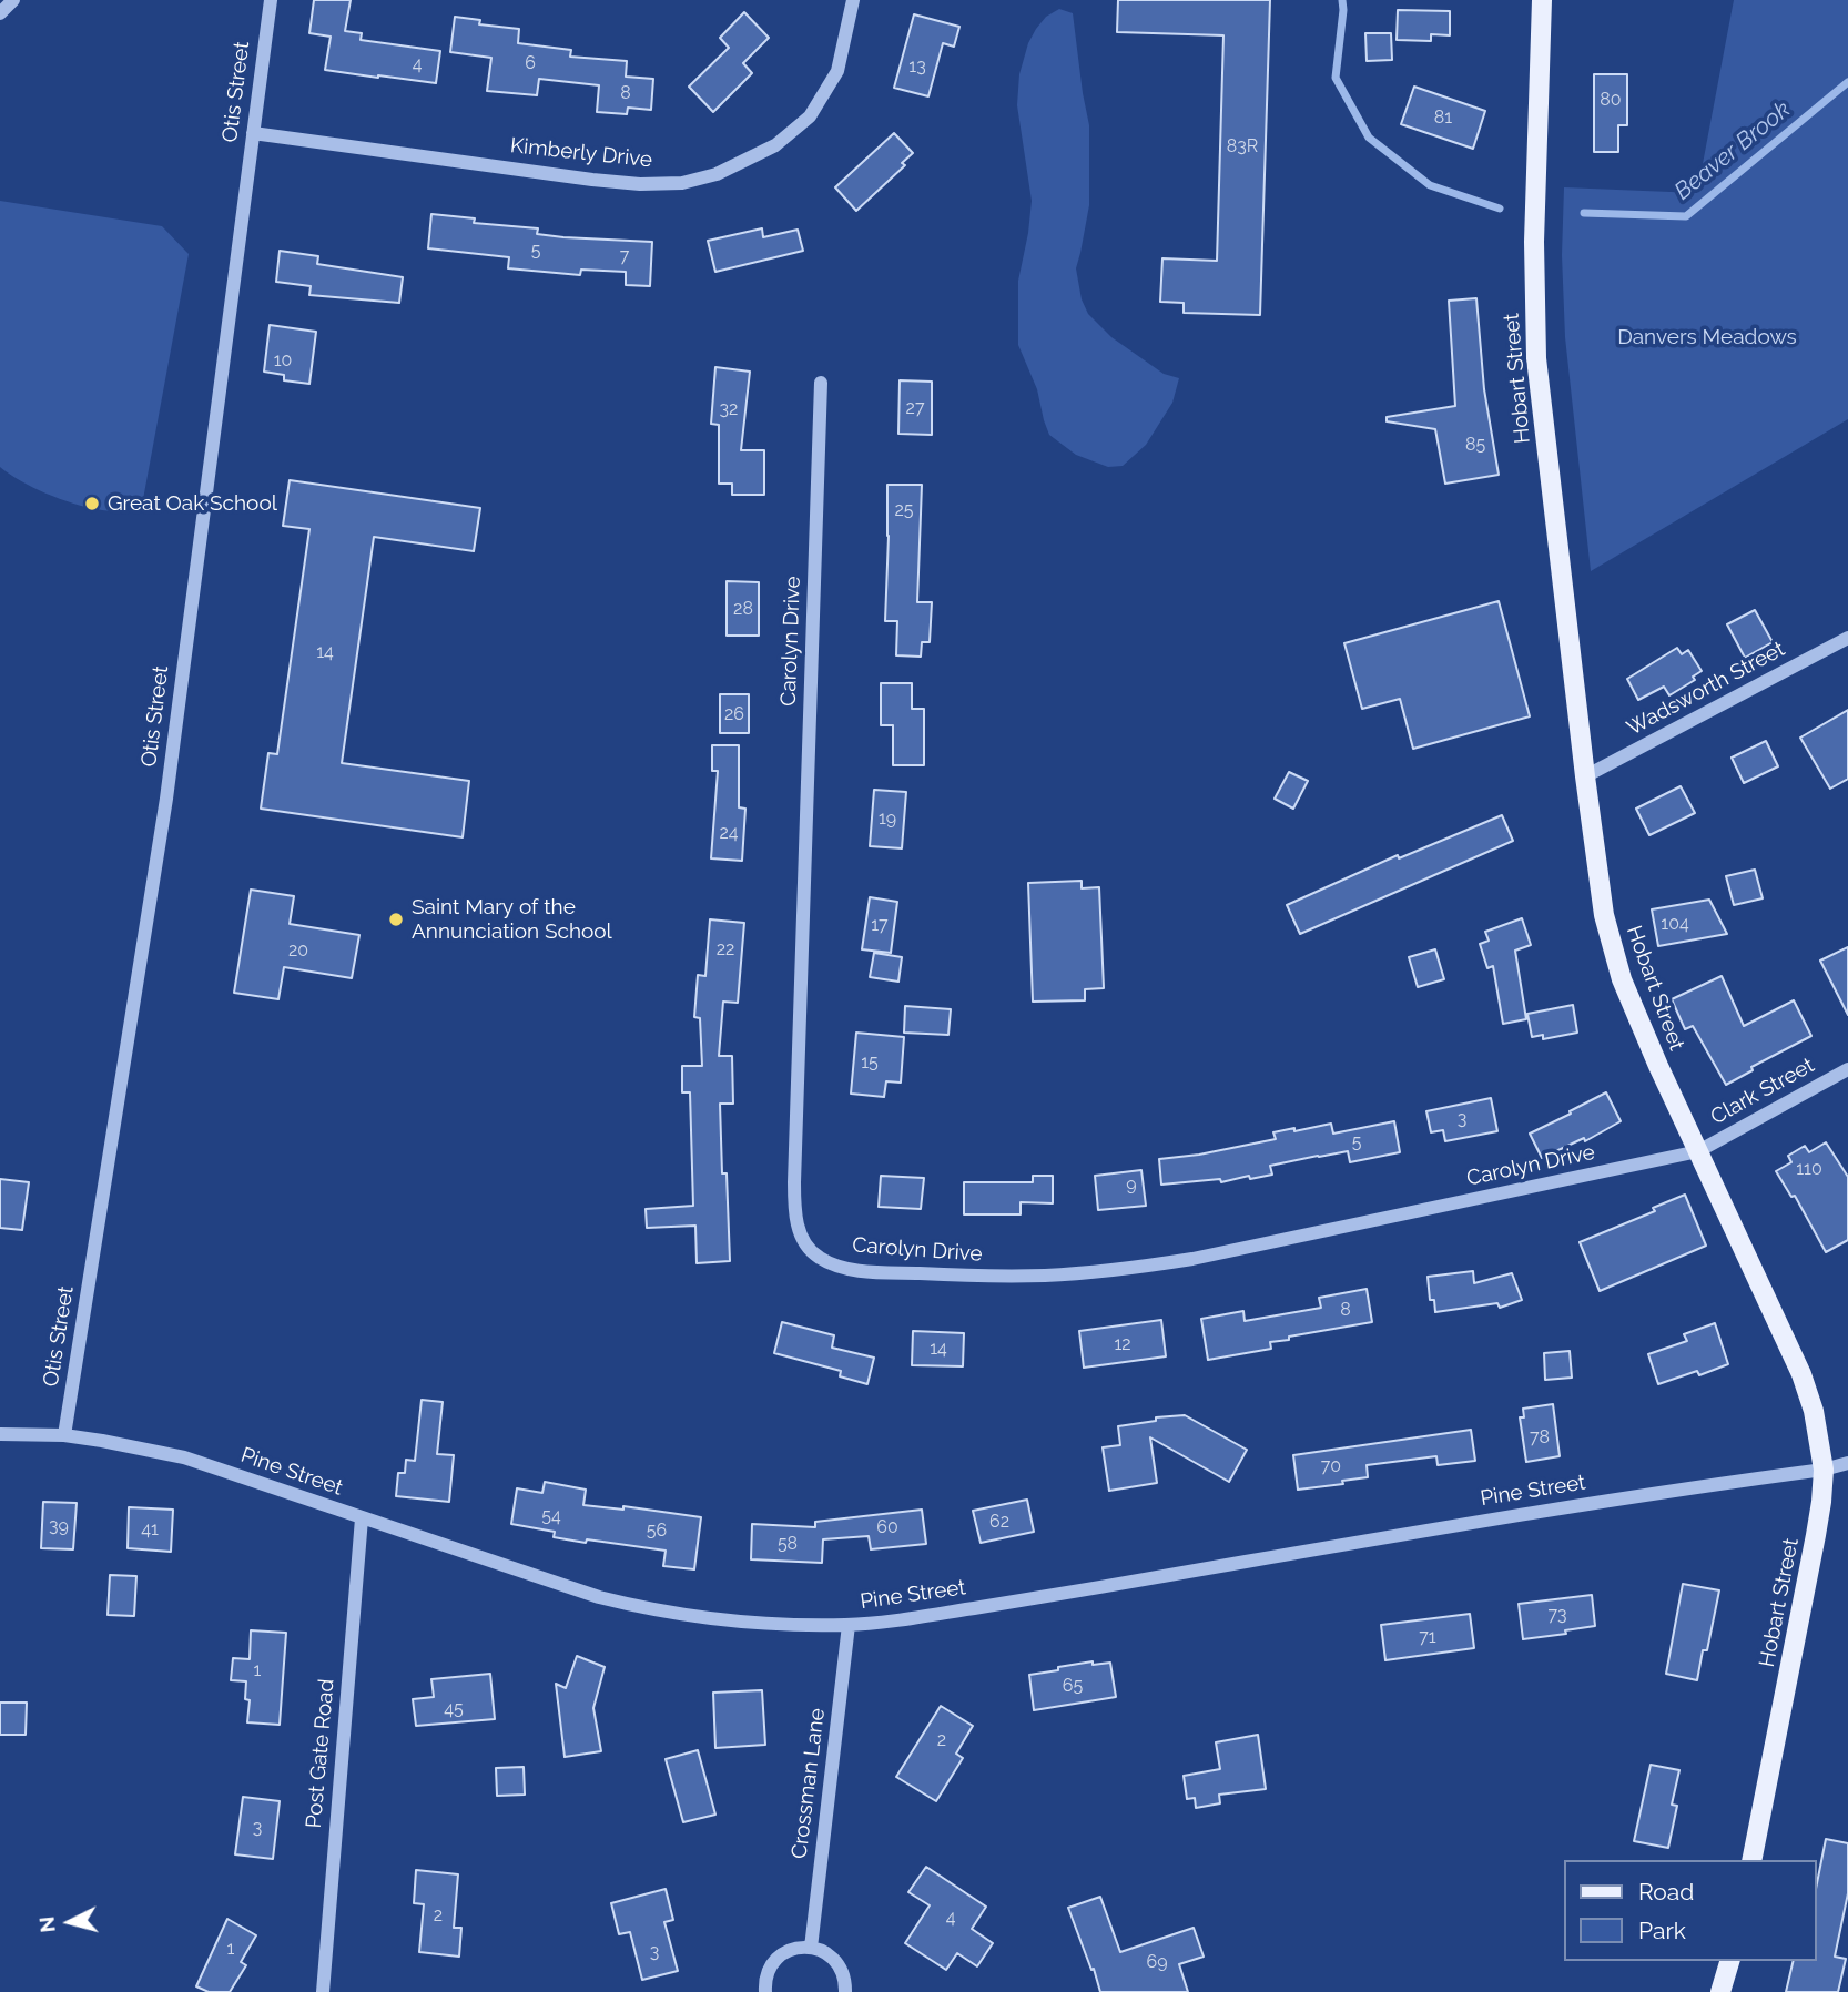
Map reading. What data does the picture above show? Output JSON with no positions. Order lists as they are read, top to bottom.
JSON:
{
  "streets": {
    "main road": ["Hobart Street"],
    "street": [
      "Otis Street",
      "Kimberly Drive",
      "Carolyn Drive",
      "Wadsworth Street",
      "Clark Street",
      "Pine Street",
      "Post Gate Road",
      "Crossman Lane"
    ]
  },
  "crossings": [
    ["Otis Street", "Kimberly Drive"],
    ["Otis Street", "Pine Street"],
    ["Hobart Street", "Carolyn Drive"],
    ["Hobart Street", "Wadsworth Street"],
    ["Hobart Street", "Clark Street"],
    ["Hobart Street", "Pine Street"],
    ["Carolyn Drive", "Clark Street"],
    ["Pine Street", "Post Gate Road"],
    ["Pine Street", "Crossman Lane"]
  ],
  "water": ["Beaver Brook"],
  "parks": ["Danvers Meadows"],
  "places": ["Great Oak School", "Saint Mary of the Annunciation School"],
  "house_numbers": [
    "6",
    "4",
    "13",
    "8",
    "80",
    "81",
    "83R",
    "5",
    "7",
    "10",
    "27",
    "32",
    "85",
    "25",
    "28",
    "14",
    "26",
    "19",
    "24",
    "104",
    "17",
    "22",
    "20",
    "15",
    "3",
    "5",
    "110",
    "9",
    "8",
    "12",
    "14",
    "78",
    "70",
    "54",
    "62",
    "39",
    "60",
    "41",
    "56",
    "58",
    "73",
    "71",
    "1",
    "65",
    "45",
    "2",
    "3",
    "2",
    "4",
    "1",
    "3",
    "69"
  ],
  "legend": ["Road", "Park"],
  "north": "left"
}
